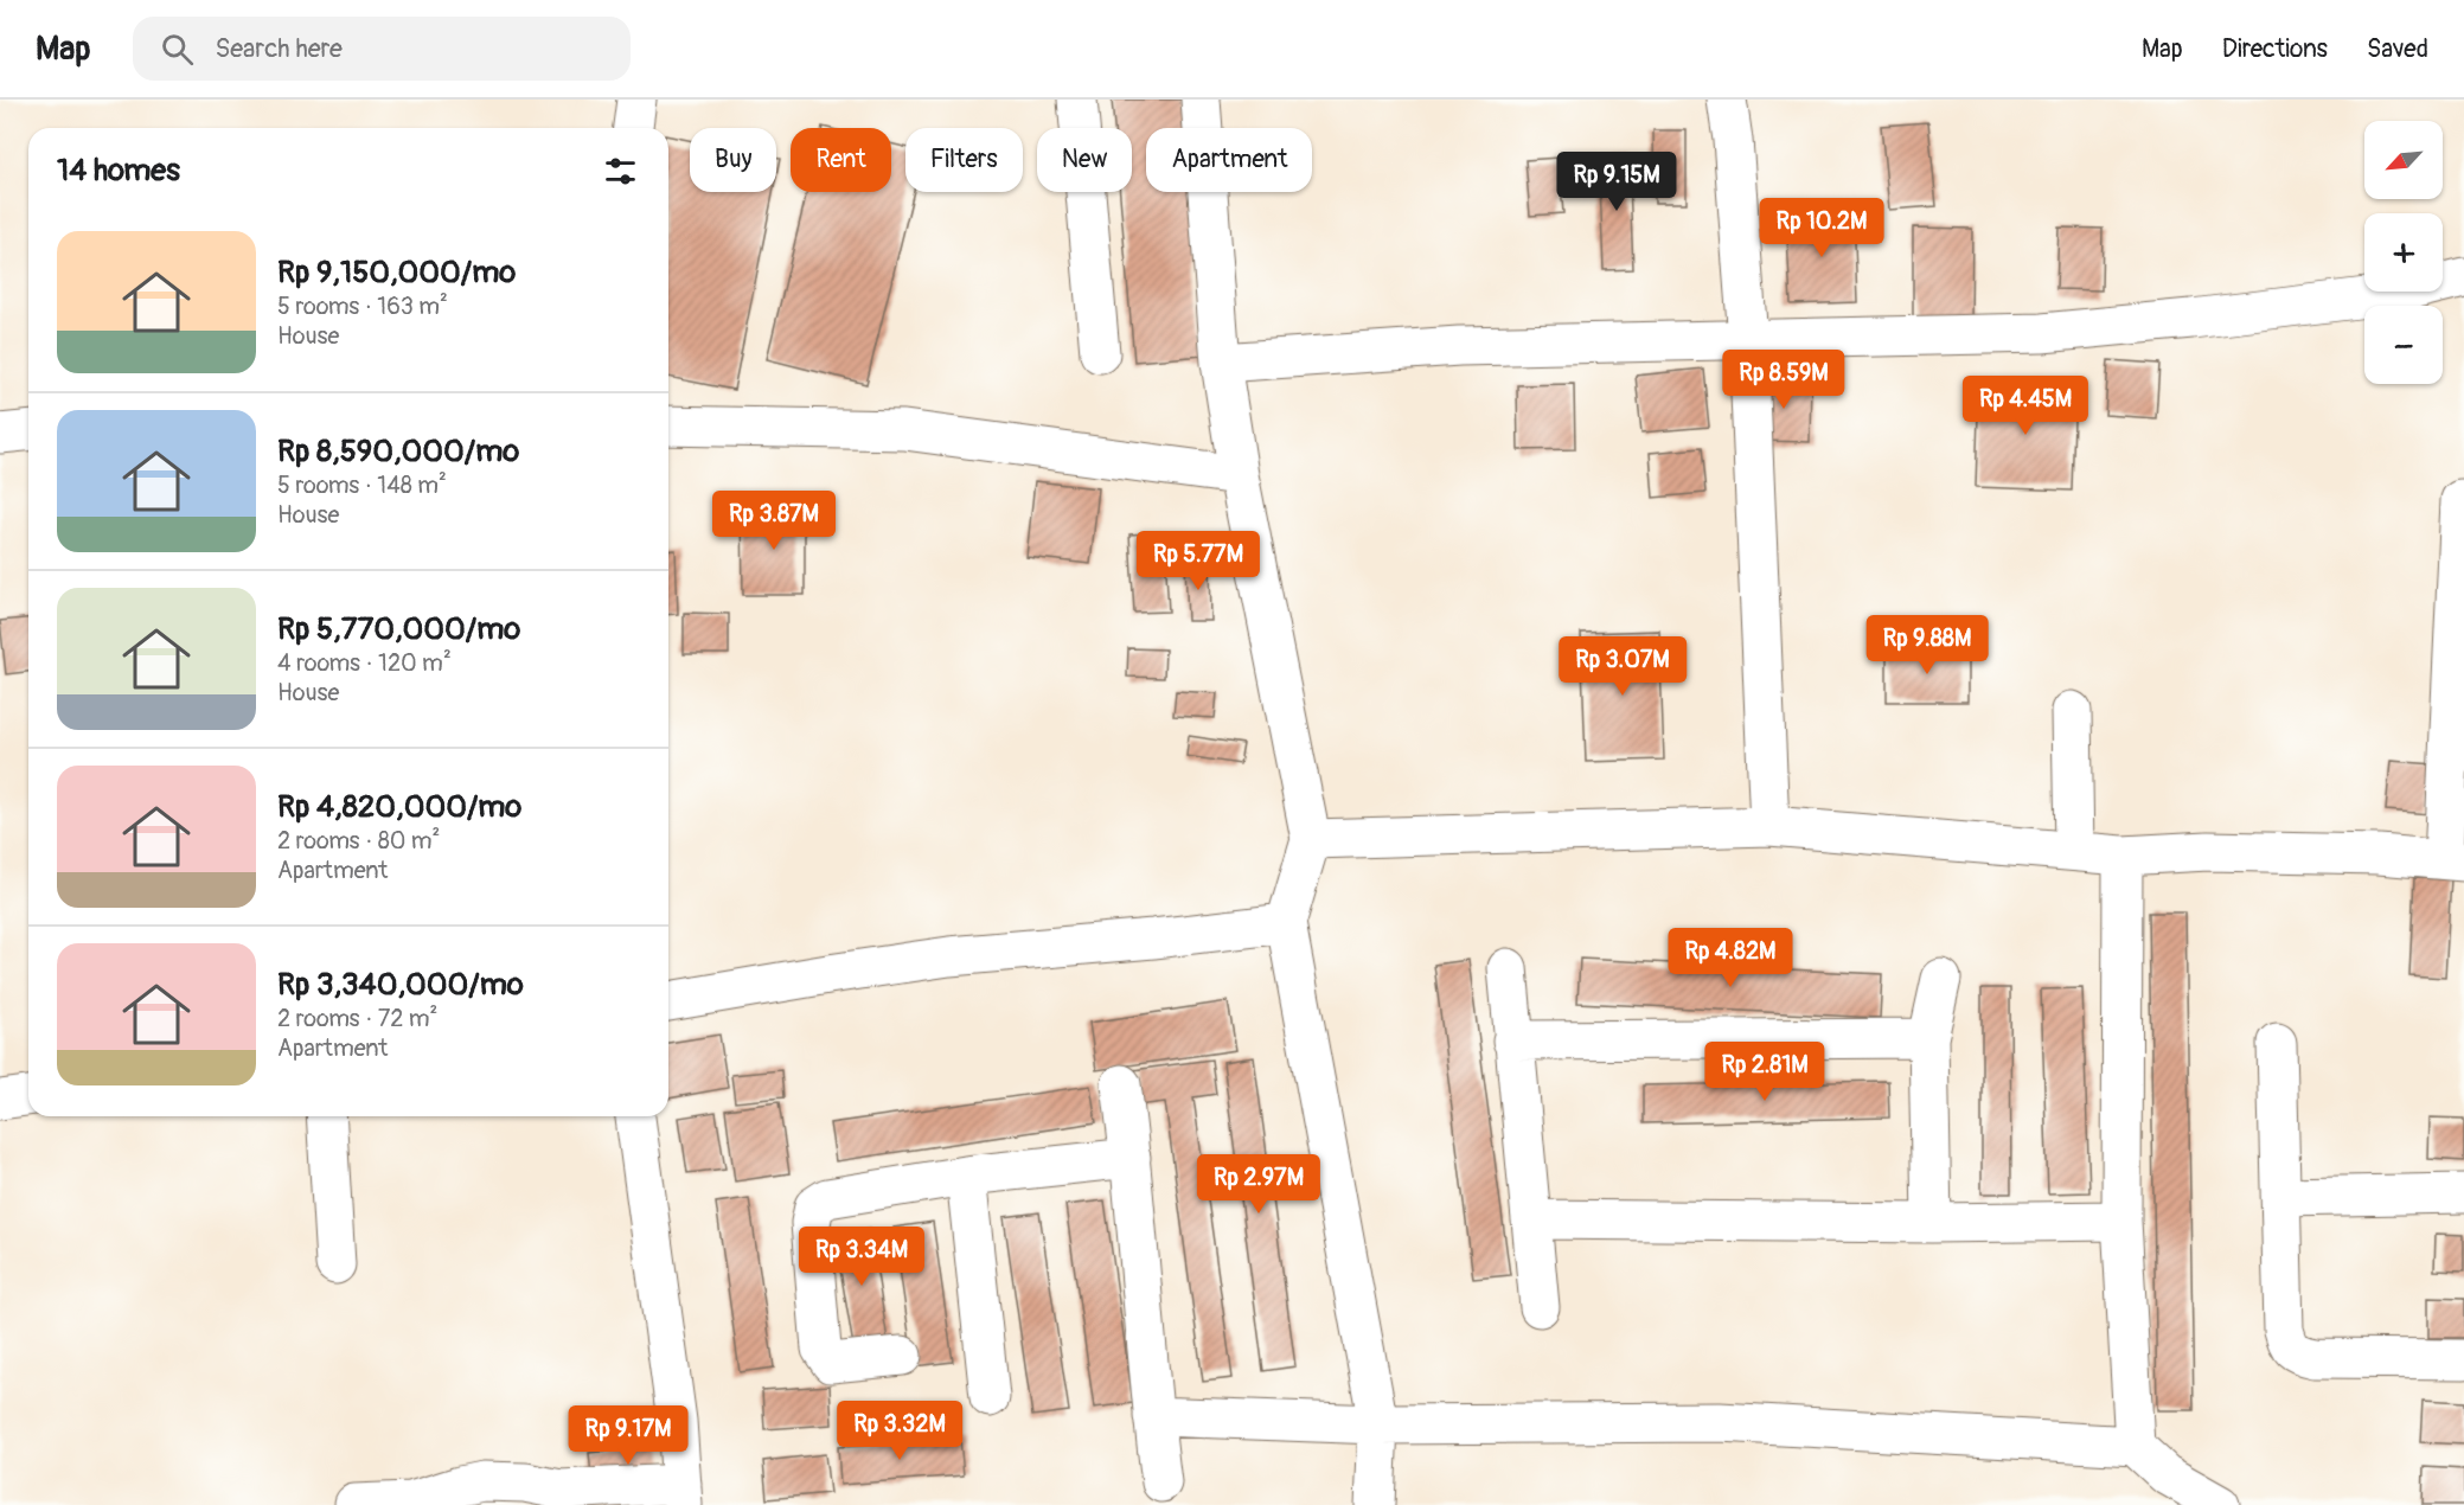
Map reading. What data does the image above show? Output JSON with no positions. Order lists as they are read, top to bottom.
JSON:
{
  "north": "bottom left",
  "page": {
    "header": "Map",
    "search": "Search here",
    "nav": ["Map", "Directions", "Saved"],
    "map_buttons": ["+", "−"],
    "chip": [
      "Buy",
      "Rent",
      "Filters",
      "New",
      "Apartment"
    ],
    "heading": "14 homes",
    "price": [
      "Rp 9.15M",
      "Rp 10.2M",
      "Rp 8.59M",
      "Rp 4.45M",
      "Rp 3.87M",
      "Rp 5.77M",
      "Rp 9.88M",
      "Rp 3.07M",
      "Rp 4.82M",
      "Rp 2.81M",
      "Rp 2.97M",
      "Rp 3.34M",
      "Rp 3.32M",
      "Rp 9.17M"
    ],
    "list": [
      {
        "name": "Rp 9,150,000/mo",
        "note": "5 rooms · 163 m² · House"
      },
      {
        "name": "Rp 8,590,000/mo",
        "note": "5 rooms · 148 m² · House"
      },
      {
        "name": "Rp 5,770,000/mo",
        "note": "4 rooms · 120 m² · House"
      },
      {
        "name": "Rp 4,820,000/mo",
        "note": "2 rooms · 80 m² · Apartment"
      },
      {
        "name": "Rp 3,340,000/mo",
        "note": "2 rooms · 72 m² · Apartment"
      }
    ]
  }
}
